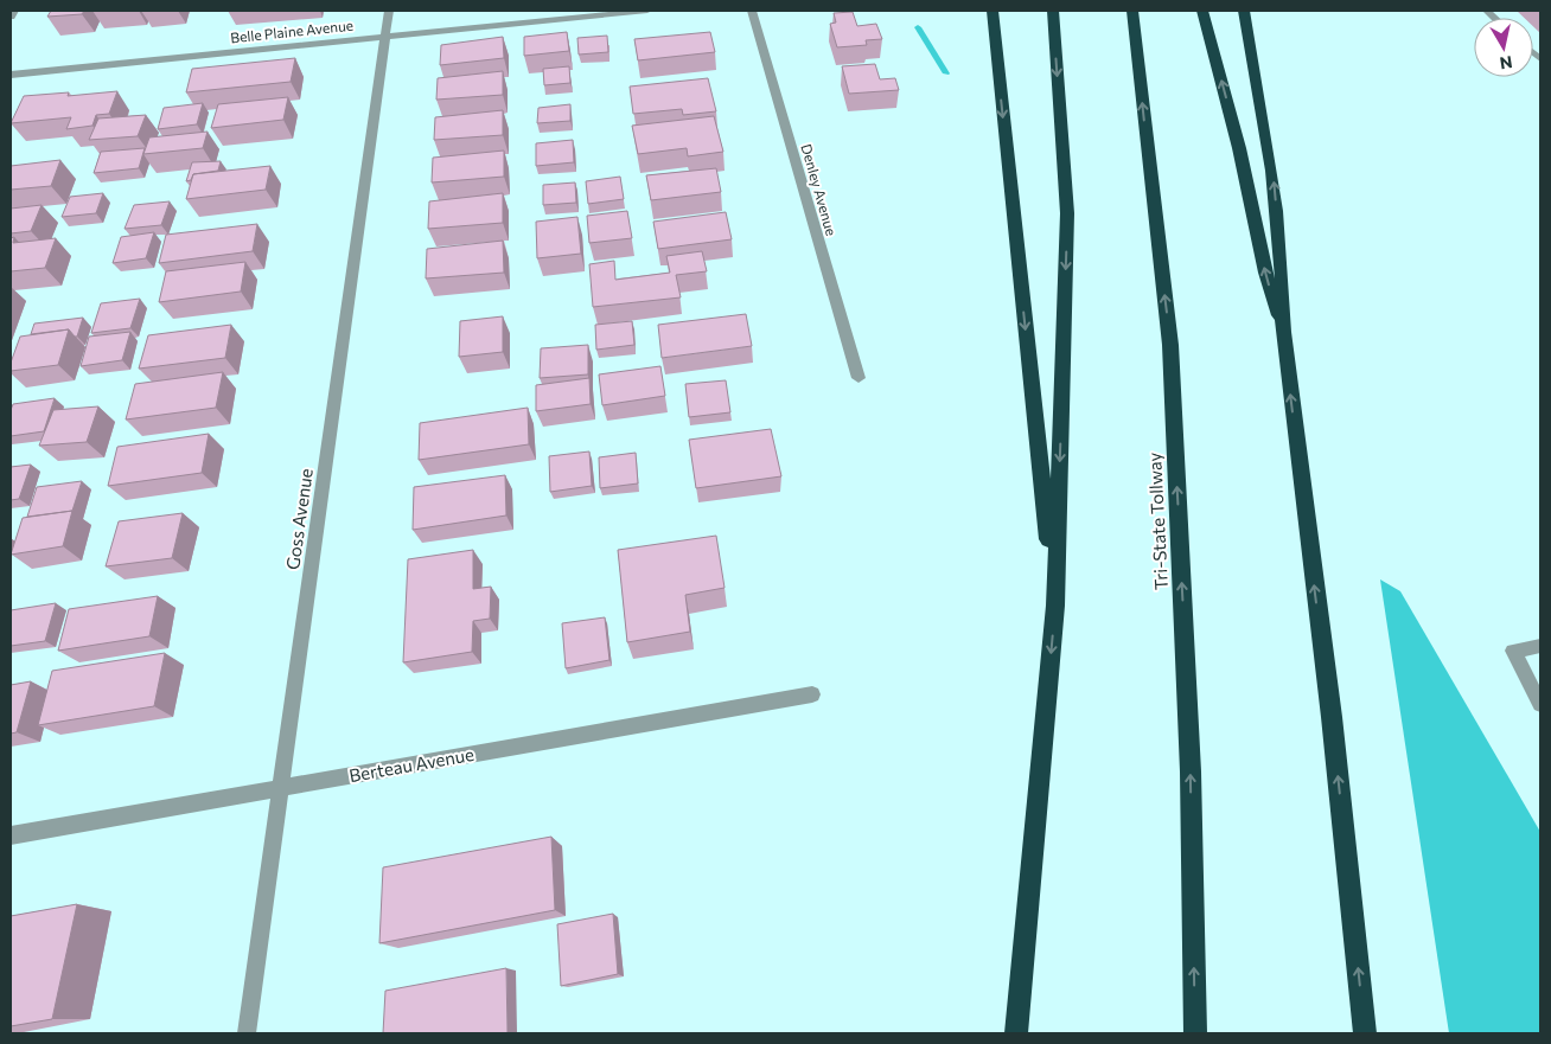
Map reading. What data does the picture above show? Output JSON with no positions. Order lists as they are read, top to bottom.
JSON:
{
  "streets": {
    "highway": ["Tri-State Tollway"],
    "street": [
      "Belle Plaine Avenue",
      "Denley Avenue",
      "Goss Avenue",
      "Berteau Avenue"
    ]
  },
  "crossings": [
    ["Belle Plaine Avenue", "Goss Avenue"],
    ["Goss Avenue", "Berteau Avenue"]
  ],
  "north": "bottom"
}
